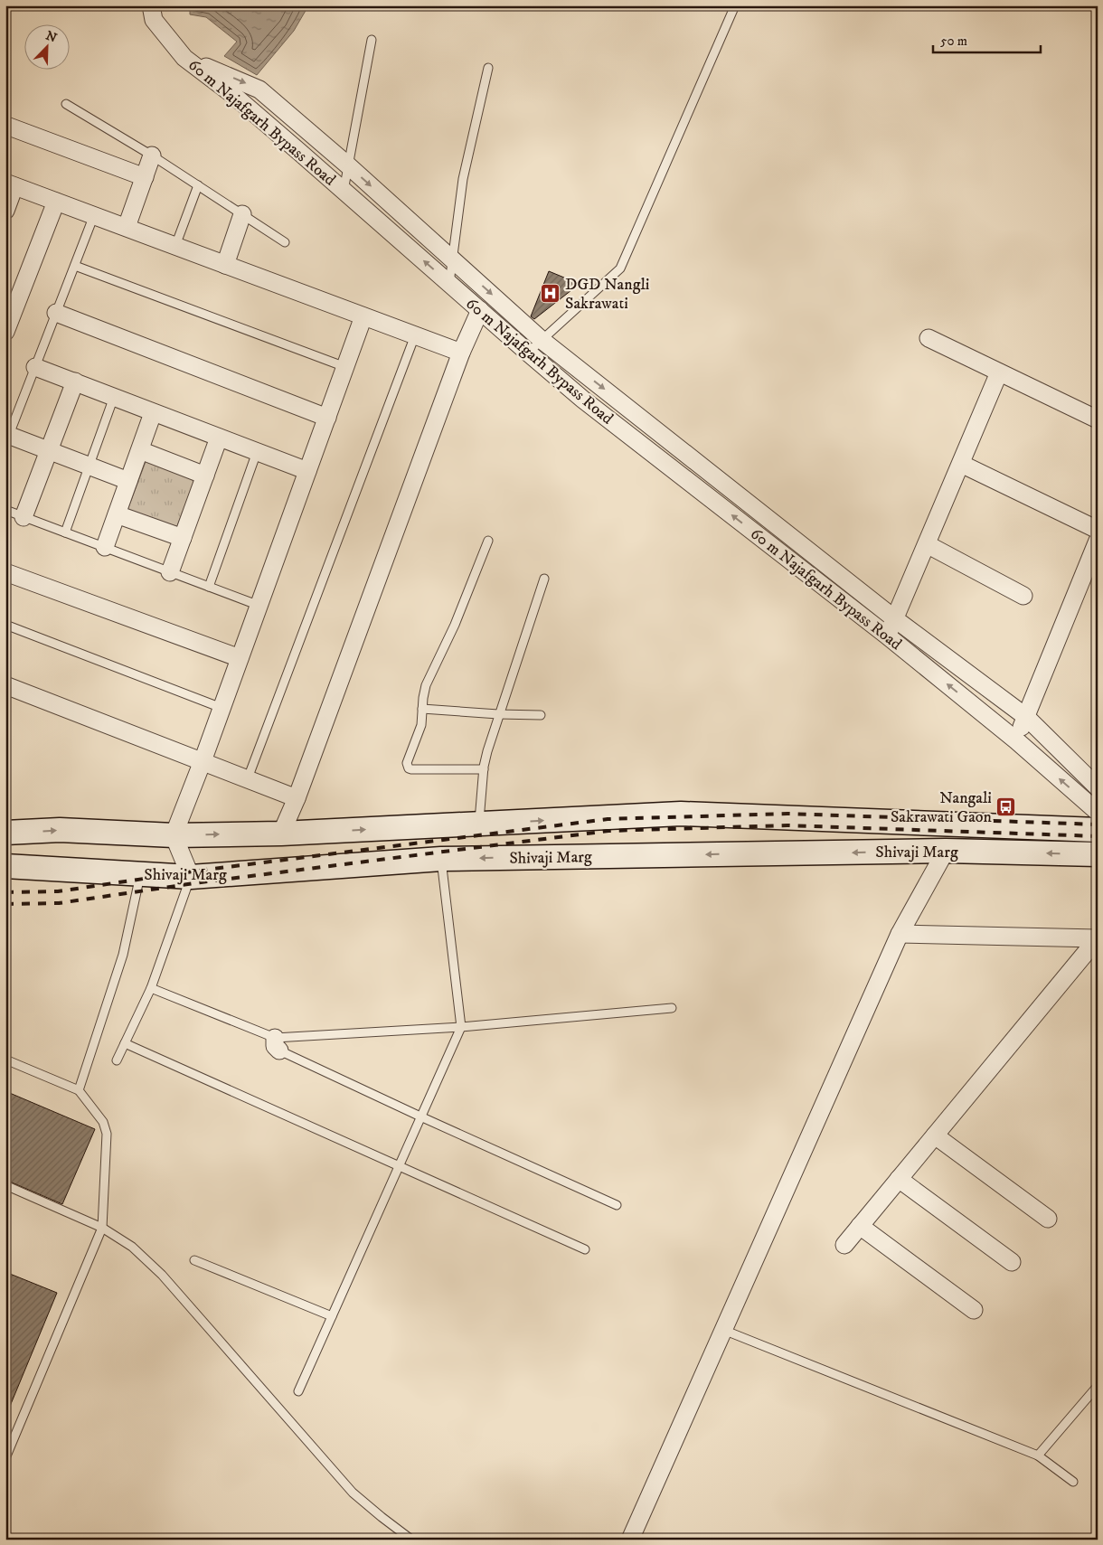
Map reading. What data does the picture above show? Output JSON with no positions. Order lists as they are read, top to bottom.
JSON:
{
  "streets": {
    "main road": ["Shivaji Marg"],
    "street": ["60 m Najafgarh Bypass Road"]
  },
  "places": {
    "hospital": ["DGD Nangli Sakrawati"],
    "bus stop": ["Nangali Sakrawati Gaon"]
  },
  "scale_bar": "50 m",
  "north": "top right"
}
